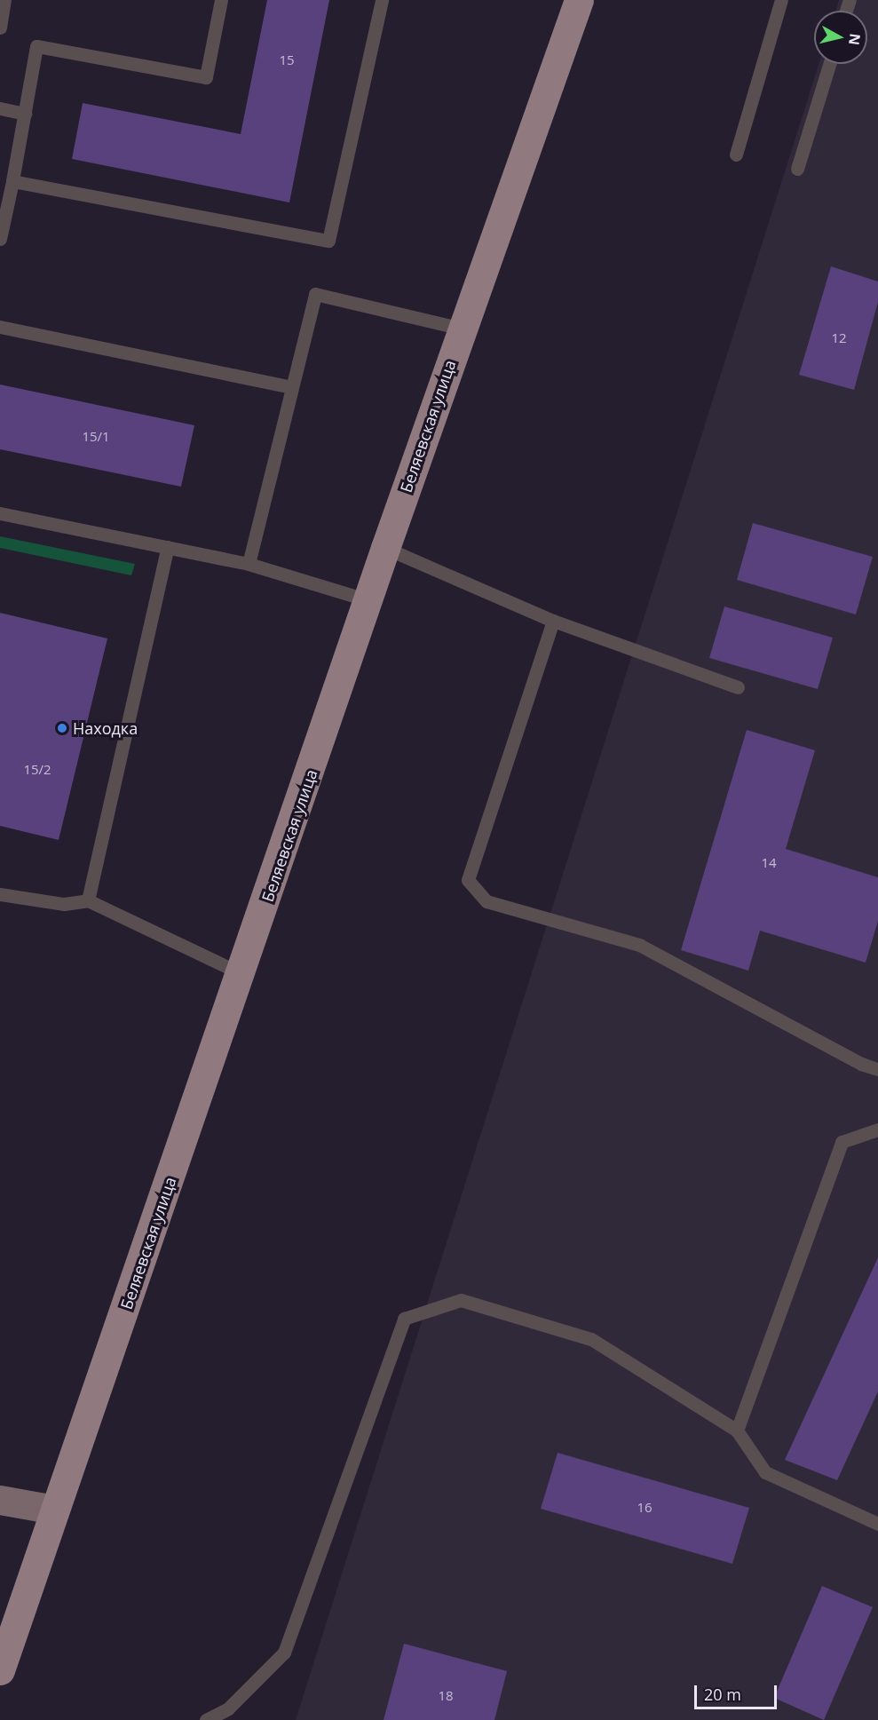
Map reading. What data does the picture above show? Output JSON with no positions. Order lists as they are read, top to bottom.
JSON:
{
  "streets": {
    "main road": ["Беляевская улица"]
  },
  "places": ["Находка"],
  "house_numbers": [
    "15",
    "12",
    "15/1",
    "15/2",
    "14",
    "16",
    "18"
  ],
  "scale_bar": "20 m",
  "north": "right"
}
